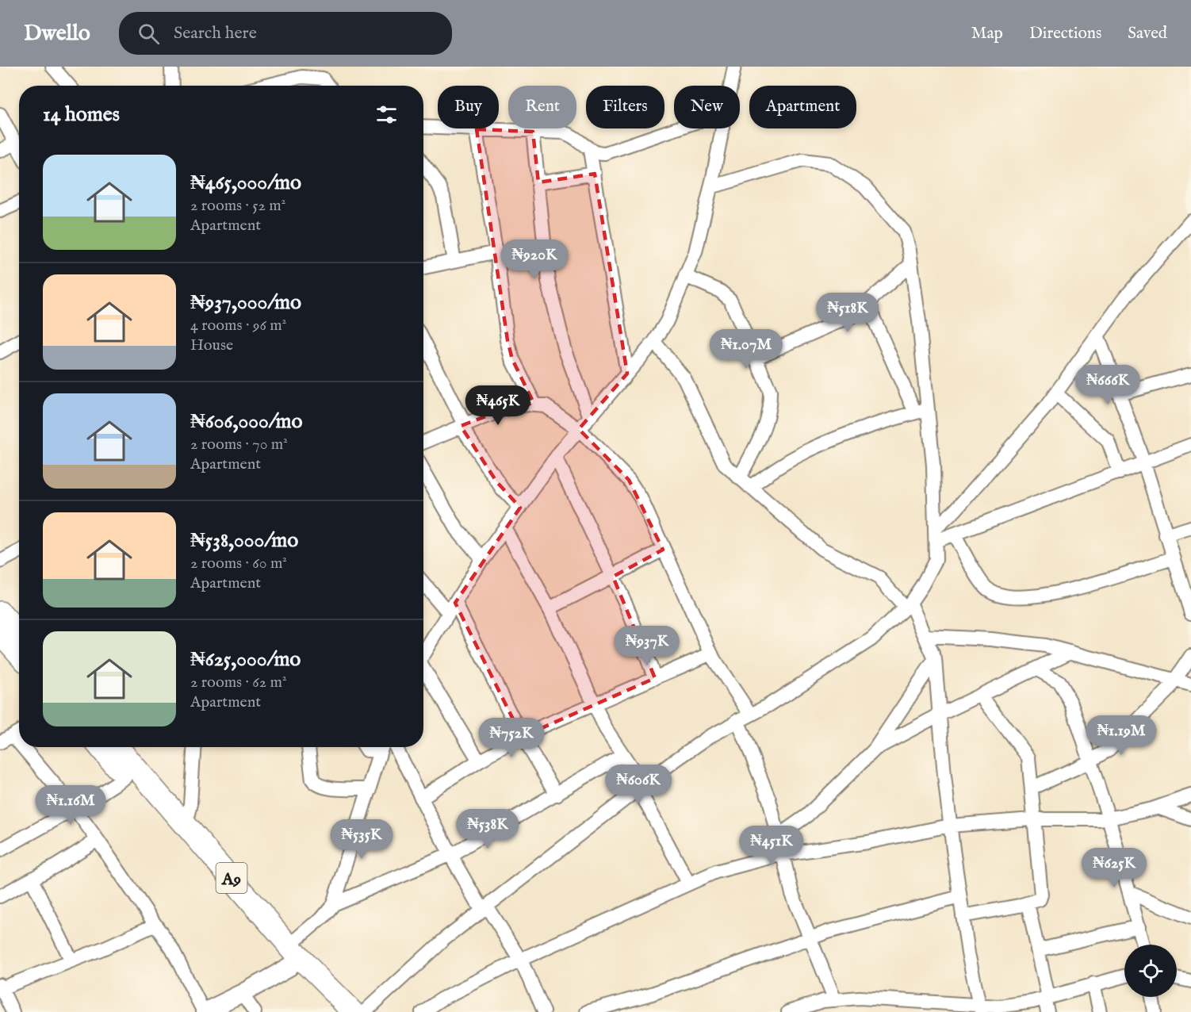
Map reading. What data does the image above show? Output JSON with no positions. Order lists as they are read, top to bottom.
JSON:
{
  "streets": {
    "highway": ["A9"]
  },
  "page": {
    "header": "Dwello",
    "search": "Search here",
    "nav": ["Map", "Directions", "Saved"],
    "chip": [
      "Buy",
      "Rent",
      "Filters",
      "New",
      "Apartment"
    ],
    "heading": "14 homes",
    "list": [
      {
        "name": "₦465,000/mo",
        "note": "2 rooms · 52 m² · Apartment"
      },
      {
        "name": "₦937,000/mo",
        "note": "4 rooms · 96 m² · House"
      },
      {
        "name": "₦606,000/mo",
        "note": "2 rooms · 70 m² · Apartment"
      },
      {
        "name": "₦538,000/mo",
        "note": "2 rooms · 60 m² · Apartment"
      },
      {
        "name": "₦625,000/mo",
        "note": "2 rooms · 62 m² · Apartment"
      }
    ],
    "price": [
      "₦920K",
      "₦518K",
      "₦1.07M",
      "₦666K",
      "₦465K",
      "₦937K",
      "₦1.19M",
      "₦752K",
      "₦606K",
      "₦1.16M",
      "₦538K",
      "₦535K",
      "₦451K",
      "₦625K"
    ]
  }
}
